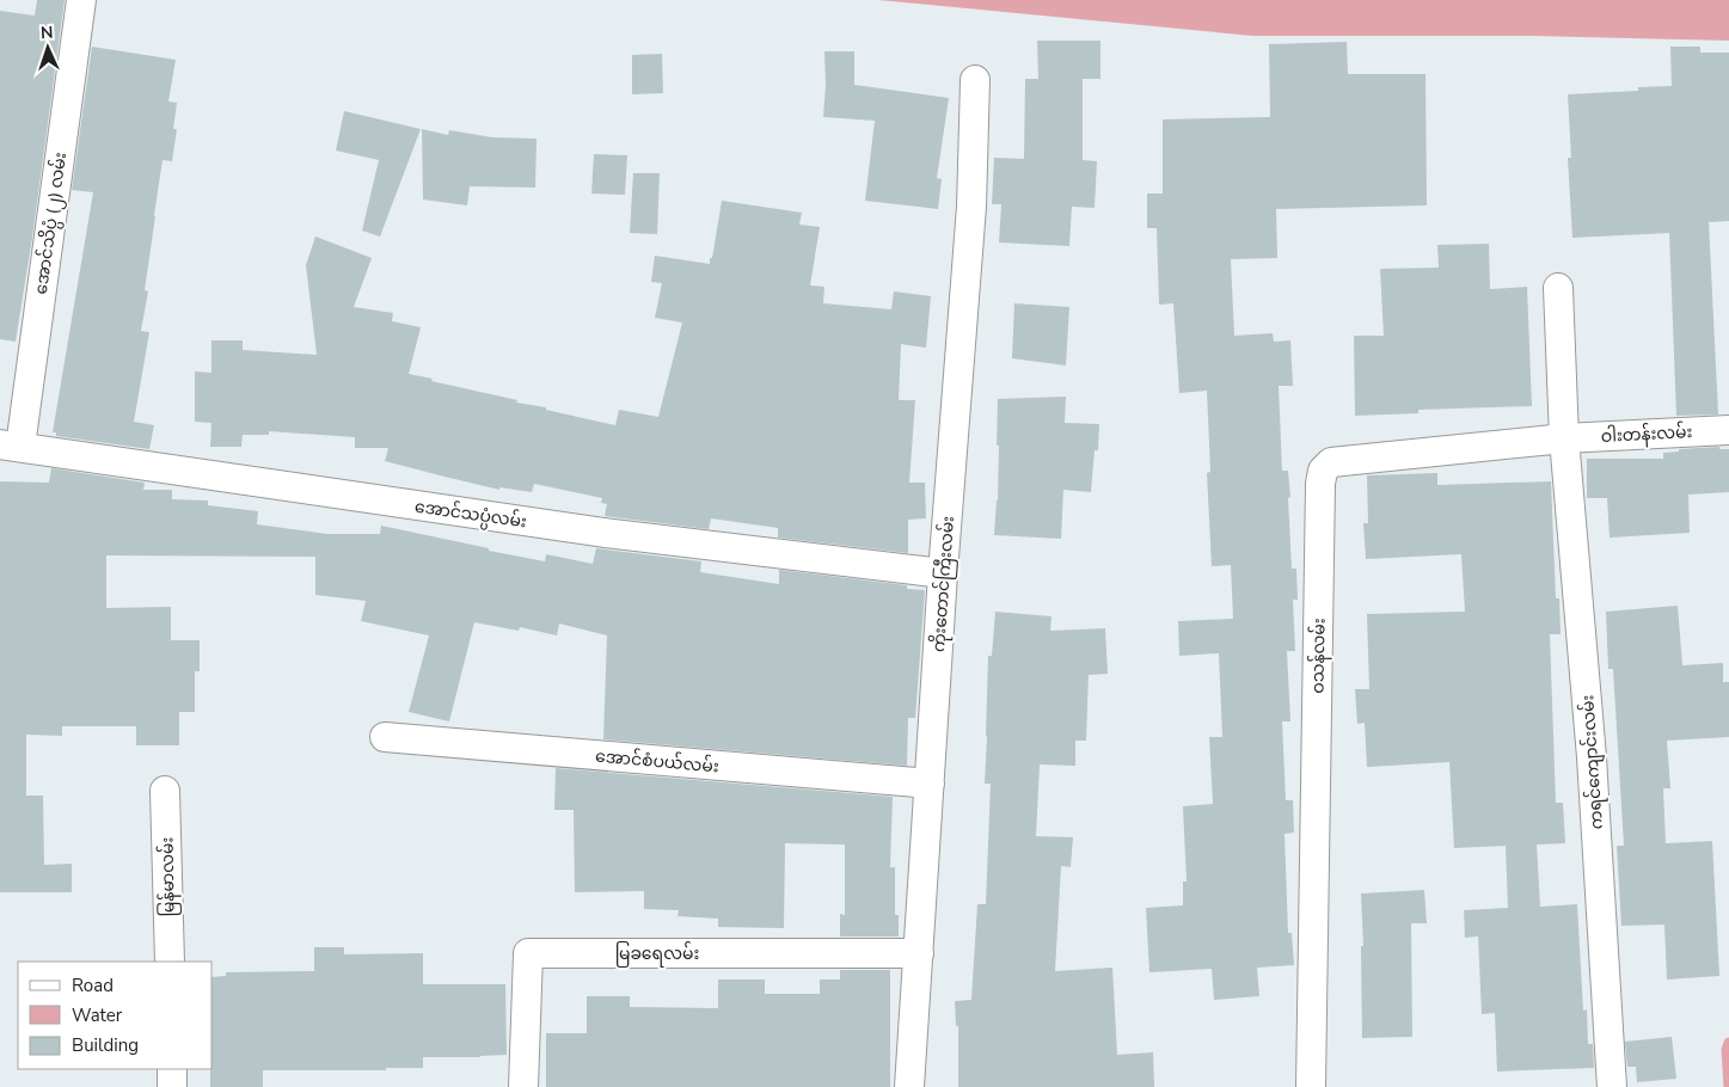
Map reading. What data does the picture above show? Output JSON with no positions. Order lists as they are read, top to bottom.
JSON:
{
  "streets": {
    "street": [
      "အောင်သိပ္ပံ (၂) လမ်း",
      "ဝါးတန်းလမ်း",
      "အောင်သပ္ပံလမ်း",
      "ကိုးတောင်ကြီးလမ်း",
      "ဝသန်လမ်း",
      "အောင်စံပယ်လမ်း",
      "ကရင်ကျောင်းလမ်း",
      "မြန်မာလမ်း",
      "မြခရေလမ်း"
    ]
  },
  "crossings": [
    ["အောင်သိပ္ပံ (၂) လမ်း", "အောင်သပ္ပံလမ်း"],
    ["ဝါးတန်းလမ်း", "ဝသန်လမ်း"],
    ["ဝါးတန်းလမ်း", "ကရင်ကျောင်းလမ်း"],
    ["အောင်သပ္ပံလမ်း", "ကိုးတောင်ကြီးလမ်း"],
    ["ကိုးတောင်ကြီးလမ်း", "အောင်စံပယ်လမ်း"],
    ["ကိုးတောင်ကြီးလမ်း", "မြခရေလမ်း"],
    ["ဝသန်လမ်း", "ကရင်ကျောင်းလမ်း"]
  ],
  "legend": ["Road", "Water", "Building"],
  "north": "top"
}
